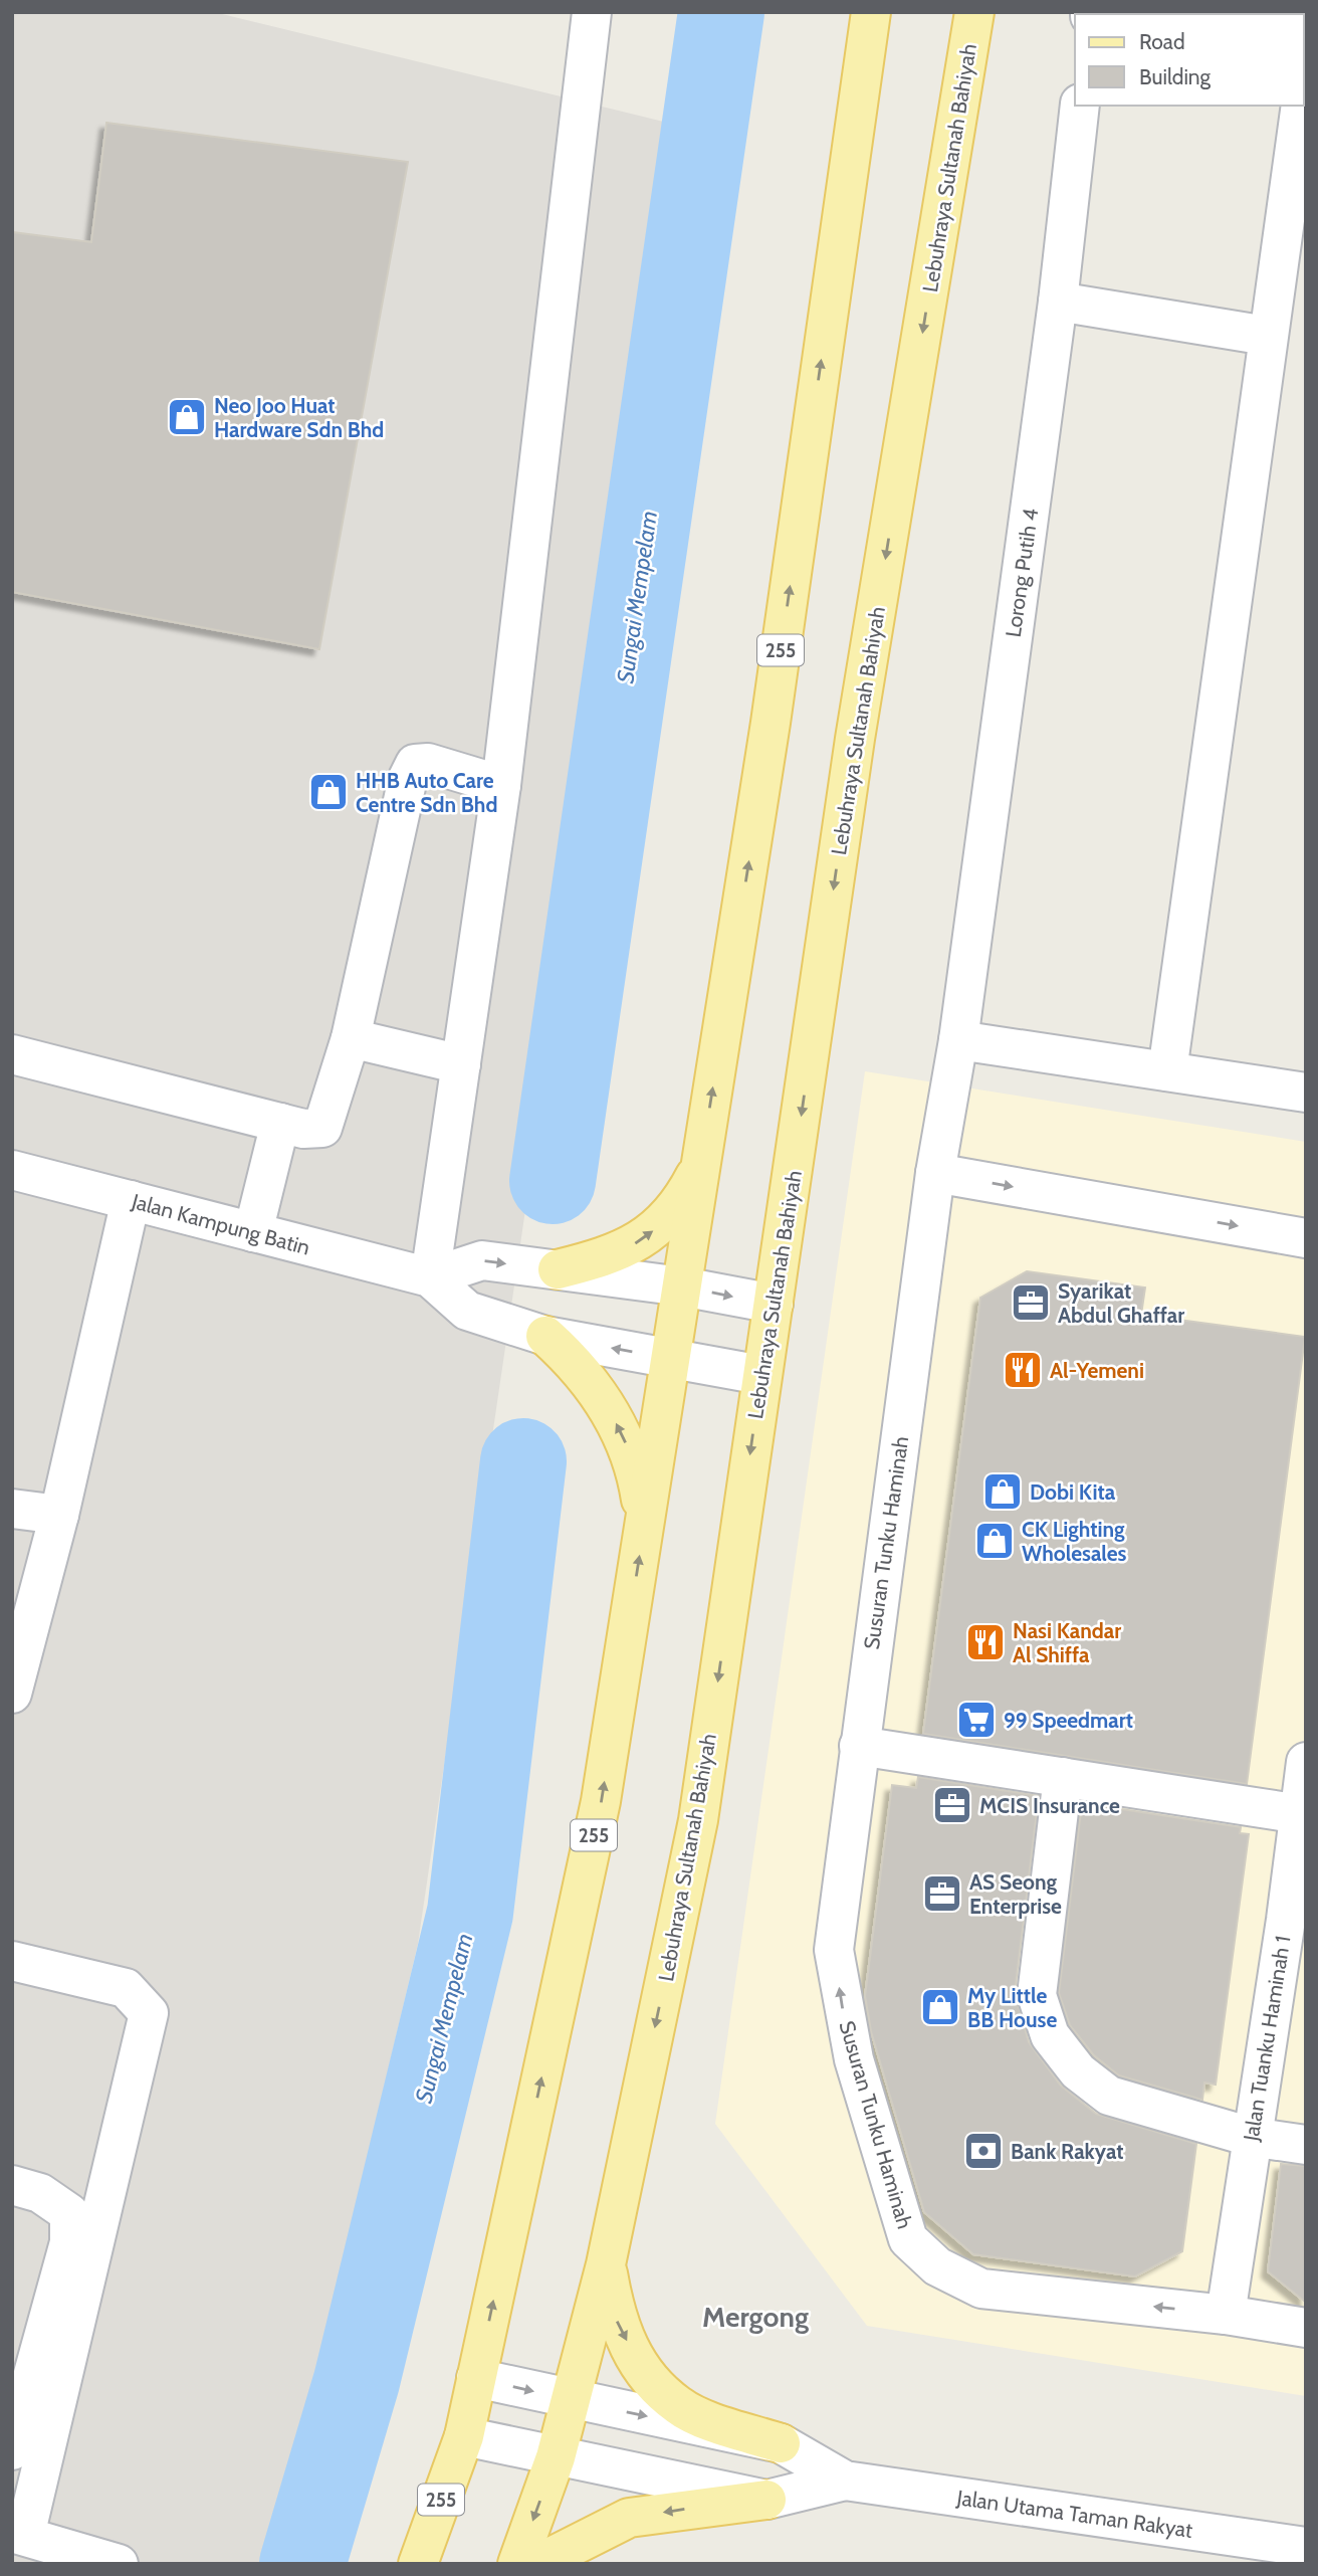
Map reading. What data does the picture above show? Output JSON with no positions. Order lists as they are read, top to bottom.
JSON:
{
  "streets": {
    "main road": ["Lebuhraya Sultanah Bahiyah", "255"],
    "street": [
      "Lorong Putih 4",
      "Jalan Kampung Batin",
      "Susuran Tunku Haminah",
      "Jalan Tuanku Haminah 1",
      "Jalan Utama Taman Rakyat"
    ]
  },
  "crossings": [
    ["Lebuhraya Sultanah Bahiyah", "Jalan Kampung Batin"],
    ["Lebuhraya Sultanah Bahiyah", "Jalan Utama Taman Rakyat"],
    ["Lorong Putih 4", "Susuran Tunku Haminah"],
    ["255", "Jalan Kampung Batin"],
    ["255", "Jalan Utama Taman Rakyat"],
    ["Susuran Tunku Haminah", "Jalan Tuanku Haminah 1"]
  ],
  "one_way": ["Susuran Tunku Haminah"],
  "districts": ["Mergong"],
  "water": ["Sungai Mempelam"],
  "places": {
    "shop": [
      "Neo Joo Huat Hardware Sdn Bhd",
      "HHB Auto Care Centre Sdn Bhd",
      "Dobi Kita",
      "CK Lighting Wholesales",
      "My Little BB House"
    ],
    "office": ["Syarikat Abdul Ghaffar", "MCIS Insurance", "AS Seong Enterprise"],
    "restaurant": ["Al-Yemeni", "Nasi Kandar Al Shiffa"],
    "supermarket": ["99 Speedmart"],
    "bank": ["Bank Rakyat"]
  },
  "legend": ["Road", "Building"]
}
